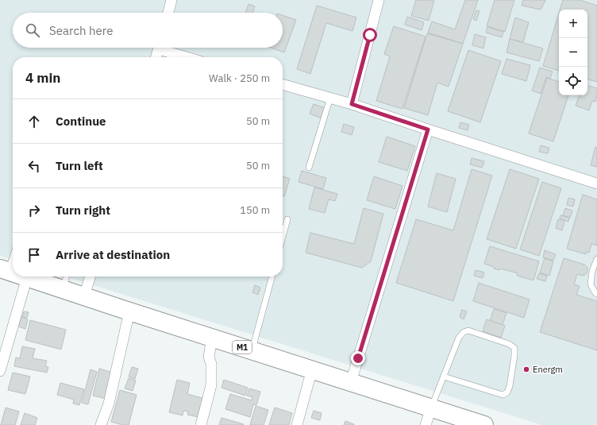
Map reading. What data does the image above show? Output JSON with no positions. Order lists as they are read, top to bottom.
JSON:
{
  "streets": {
    "highway": ["M1"]
  },
  "places": ["Energm"],
  "page": {
    "map_buttons": ["+", "−"],
    "search": "Search here",
    "heading": ["4 min", "Walk · 250 m"],
    "list": [
      ["Continue", "50 m"],
      ["Turn left", "50 m"],
      ["Turn right", "150 m"],
      "Arrive at destination"
    ]
  }
}
